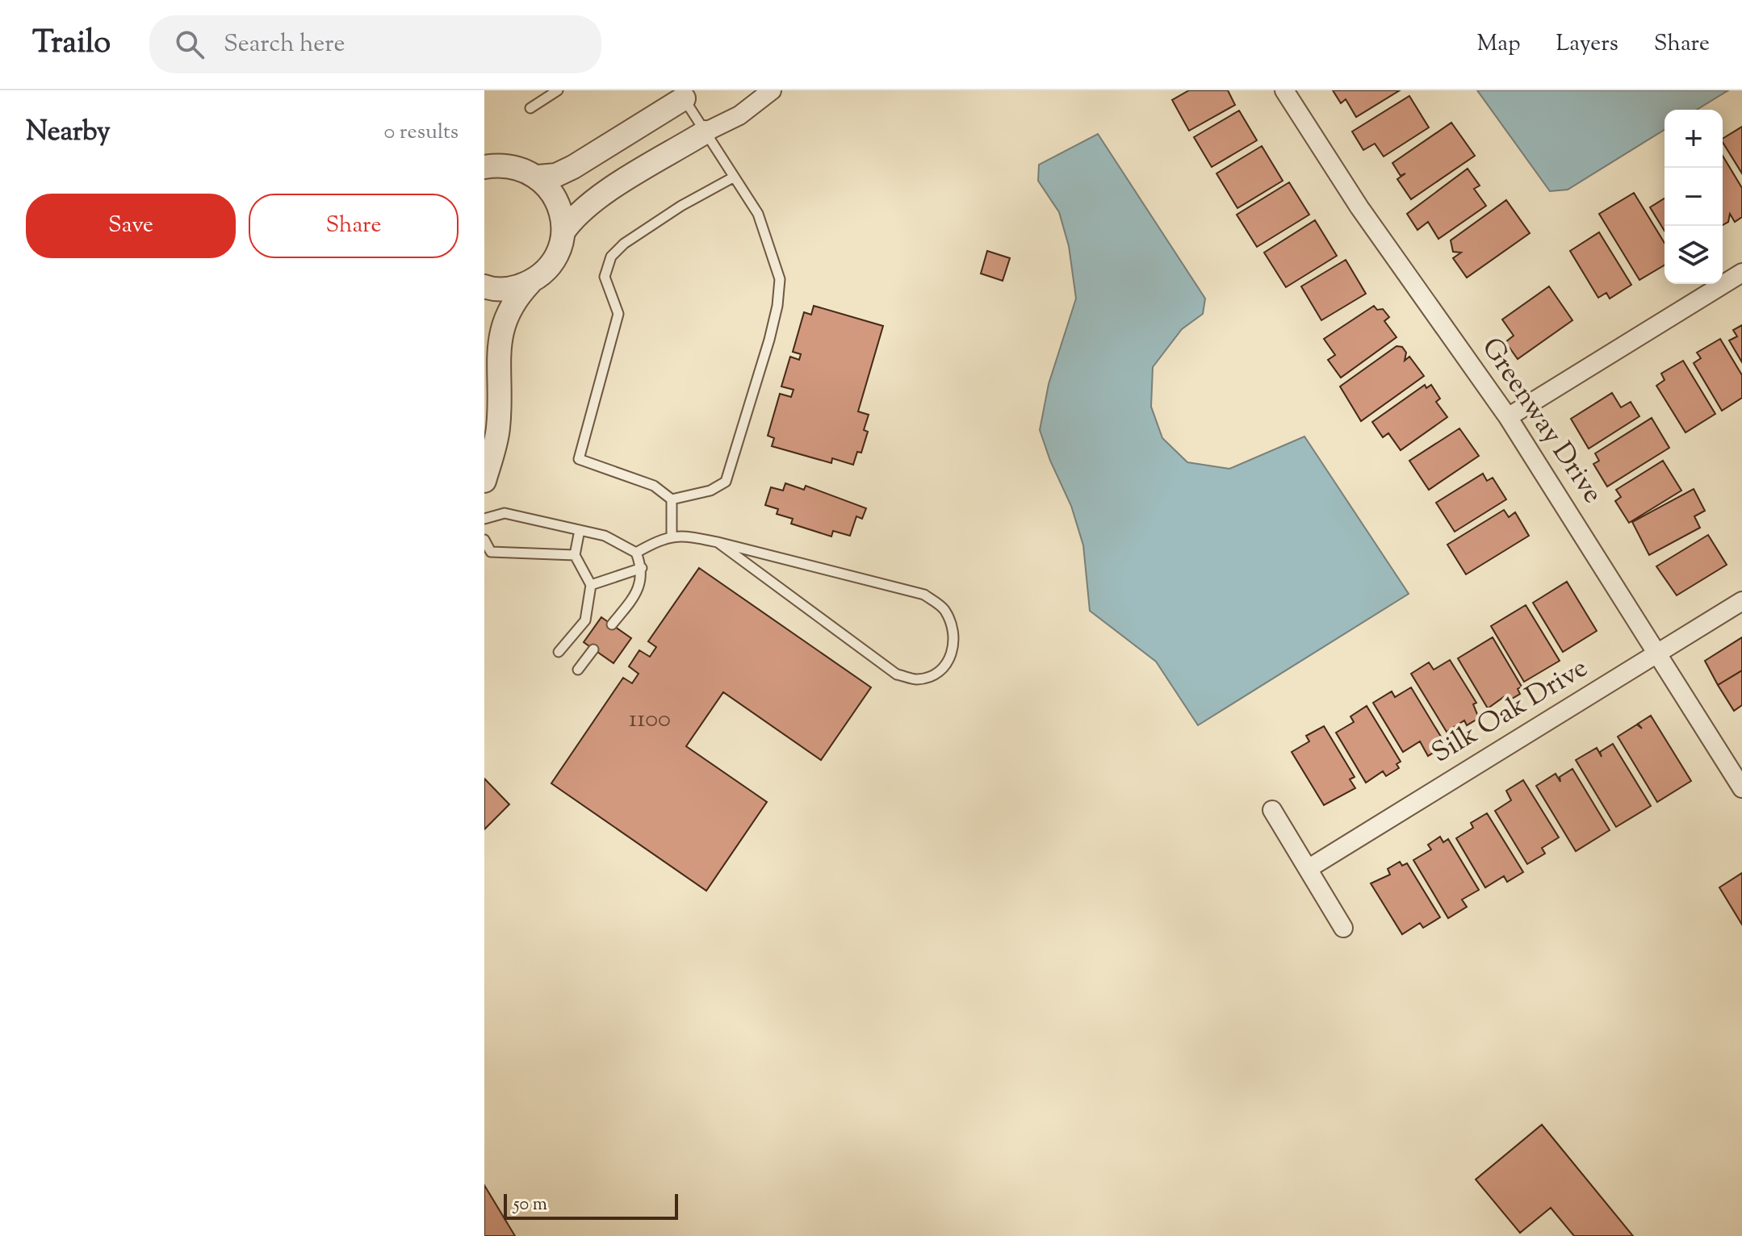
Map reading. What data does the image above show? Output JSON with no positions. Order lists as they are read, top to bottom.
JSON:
{
  "streets": {
    "street": ["Greenway Drive", "Silk Oak Drive"]
  },
  "crossings": [
    ["Greenway Drive", "Silk Oak Drive"]
  ],
  "house_numbers": ["1100"],
  "scale_bar": "50 m",
  "page": {
    "header": "Trailo",
    "search": "Search here",
    "nav": ["Map", "Layers", "Share"],
    "heading": ["Nearby", "0 results"],
    "map_buttons": ["+", "−"],
    "buttons": ["Save", "Share"],
    "scale": "50 m"
  }
}
